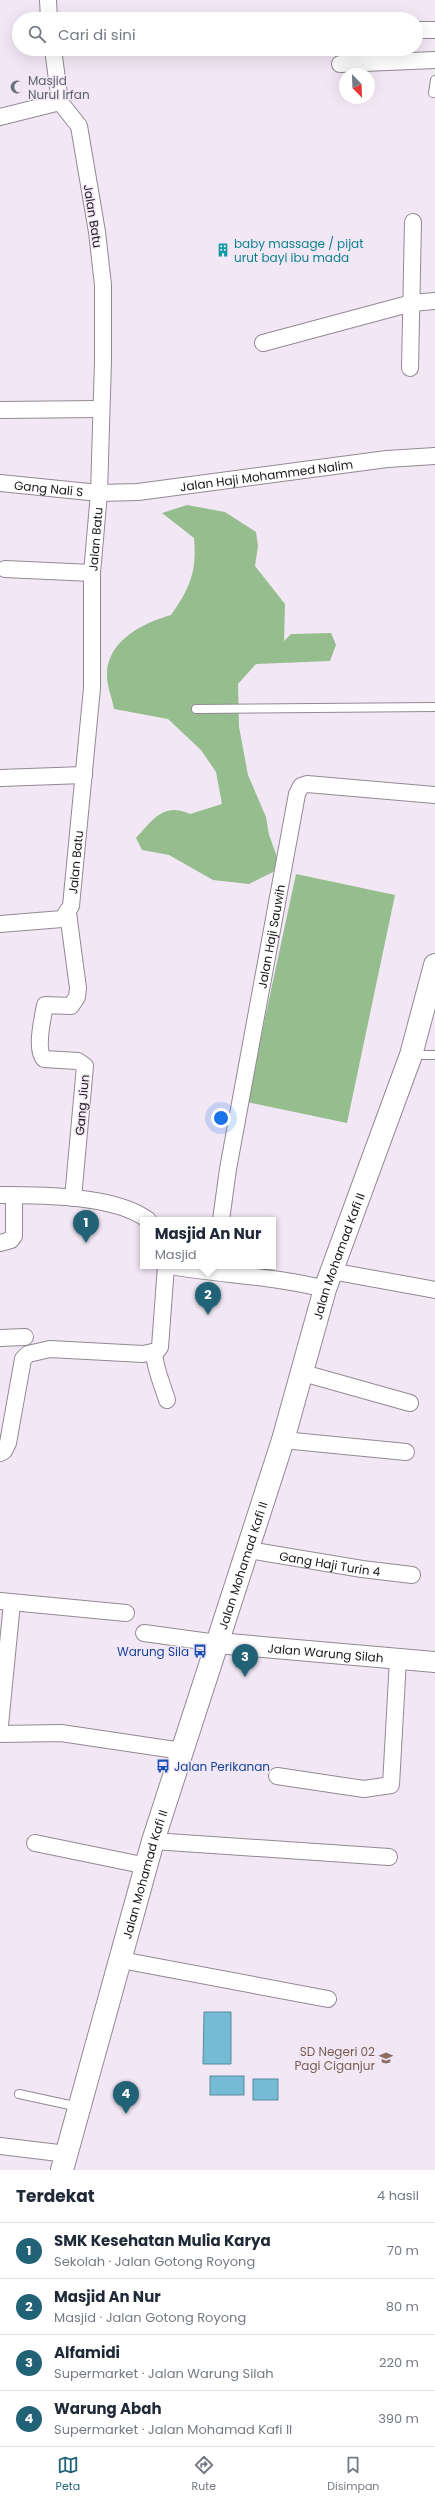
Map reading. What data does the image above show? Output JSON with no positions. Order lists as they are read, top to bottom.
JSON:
{
  "streets": {
    "main road": ["Jalan Mohamad Kafi II"],
    "street": [
      "Jalan Batu",
      "Jalan Haji Mohammed Nalim",
      "Gang Nali S",
      "Jalan Haji Sauwih",
      "Gang Jiun",
      "Gang Haji Turin 4",
      "Jalan Warung Silah"
    ]
  },
  "crossings": [
    ["Jalan Batu", "Jalan Haji Mohammed Nalim"],
    ["Jalan Batu", "Gang Nali S"],
    ["Jalan Batu", "Gang Jiun"],
    ["Jalan Haji Mohammed Nalim", "Gang Nali S"],
    ["Jalan Mohamad Kafi II", "Gang Haji Turin 4"],
    ["Jalan Mohamad Kafi II", "Jalan Warung Silah"]
  ],
  "places": {
    "mosque": ["Masjid Nurul Irfan"],
    "building": ["baby massage / pijat urut bayi ibu mada"],
    "bus stop": ["Warung Sila", "Jalan Perikanan"],
    "school or university": ["SD Negeri 02 Pagi Ciganjur"]
  },
  "north": "bottom right",
  "page": {
    "search": "Cari di sini",
    "pins": [
      "1",
      "2",
      "3",
      "4"
    ],
    "popup": ["Masjid An Nur", "Masjid"],
    "heading": ["Terdekat", "4 hasil"],
    "list": [
      {
        "mark": "1",
        "name": "SMK Kesehatan Mulia Karya",
        "note": "Sekolah · Jalan Gotong Royong",
        "value": "70 m"
      },
      {
        "mark": "2",
        "name": "Masjid An Nur",
        "note": "Masjid · Jalan Gotong Royong",
        "value": "80 m"
      },
      {
        "mark": "3",
        "name": "Alfamidi",
        "note": "Supermarket · Jalan Warung Silah",
        "value": "220 m"
      },
      {
        "mark": "4",
        "name": "Warung Abah",
        "note": "Supermarket · Jalan Mohamad Kafi II",
        "value": "390 m"
      }
    ],
    "nav": ["Peta", "Rute", "Disimpan"]
  }
}
